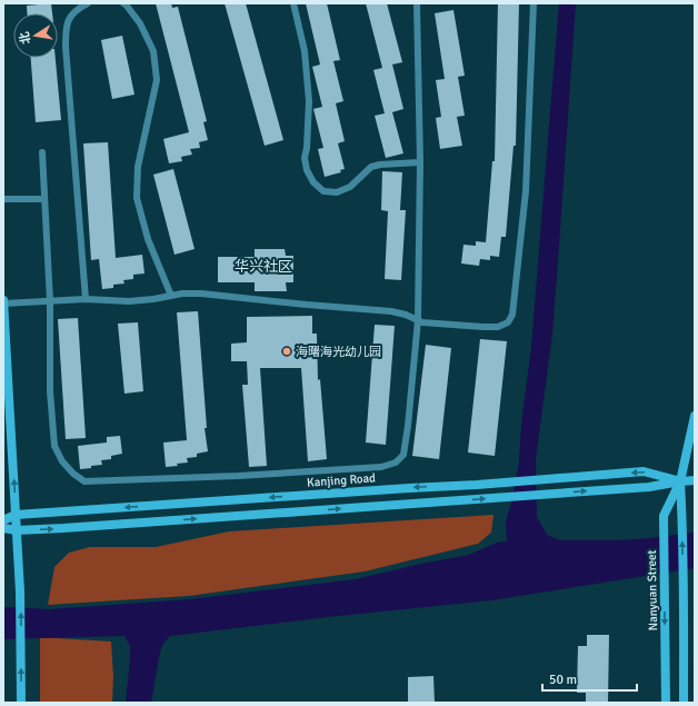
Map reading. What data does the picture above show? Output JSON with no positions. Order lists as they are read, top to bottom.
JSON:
{
  "streets": {
    "main road": ["Kanjing Road", "Nanyuan Street"]
  },
  "crossings": [
    ["Kanjing Road", "Nanyuan Street"]
  ],
  "districts": ["华兴社区"],
  "places": ["海曙海光幼儿园"],
  "scale_bar": "50 m",
  "north": "left"
}
